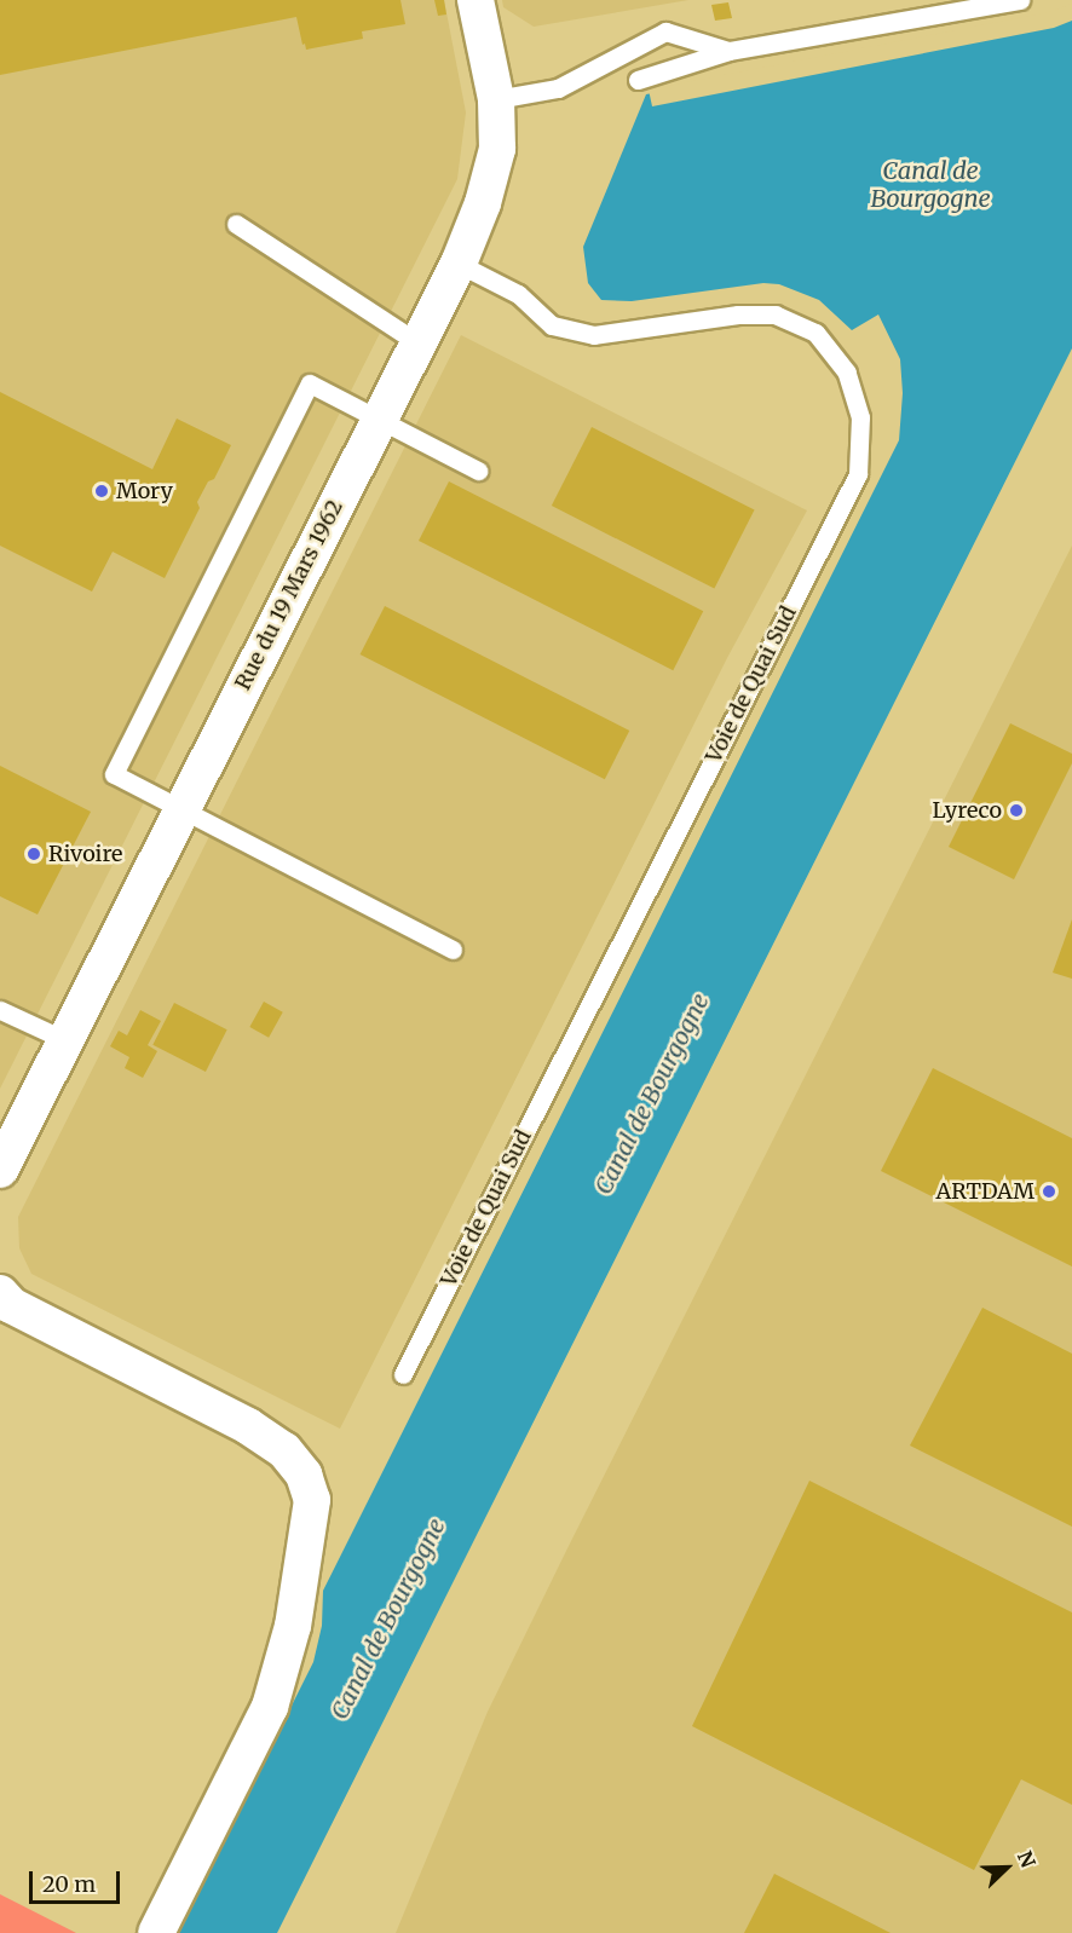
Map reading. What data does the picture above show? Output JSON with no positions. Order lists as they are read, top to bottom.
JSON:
{
  "streets": {
    "street": ["Rue du 19 Mars 1962"],
    "lane": ["Voie de Quai Sud"]
  },
  "crossings": [
    ["Rue du 19 Mars 1962", "Voie de Quai Sud"]
  ],
  "water": ["Canal de Bourgogne"],
  "places": [
    "Mory",
    "Lyreco",
    "Rivoire",
    "ARTDAM"
  ],
  "scale_bar": "20 m",
  "north": "top right"
}
